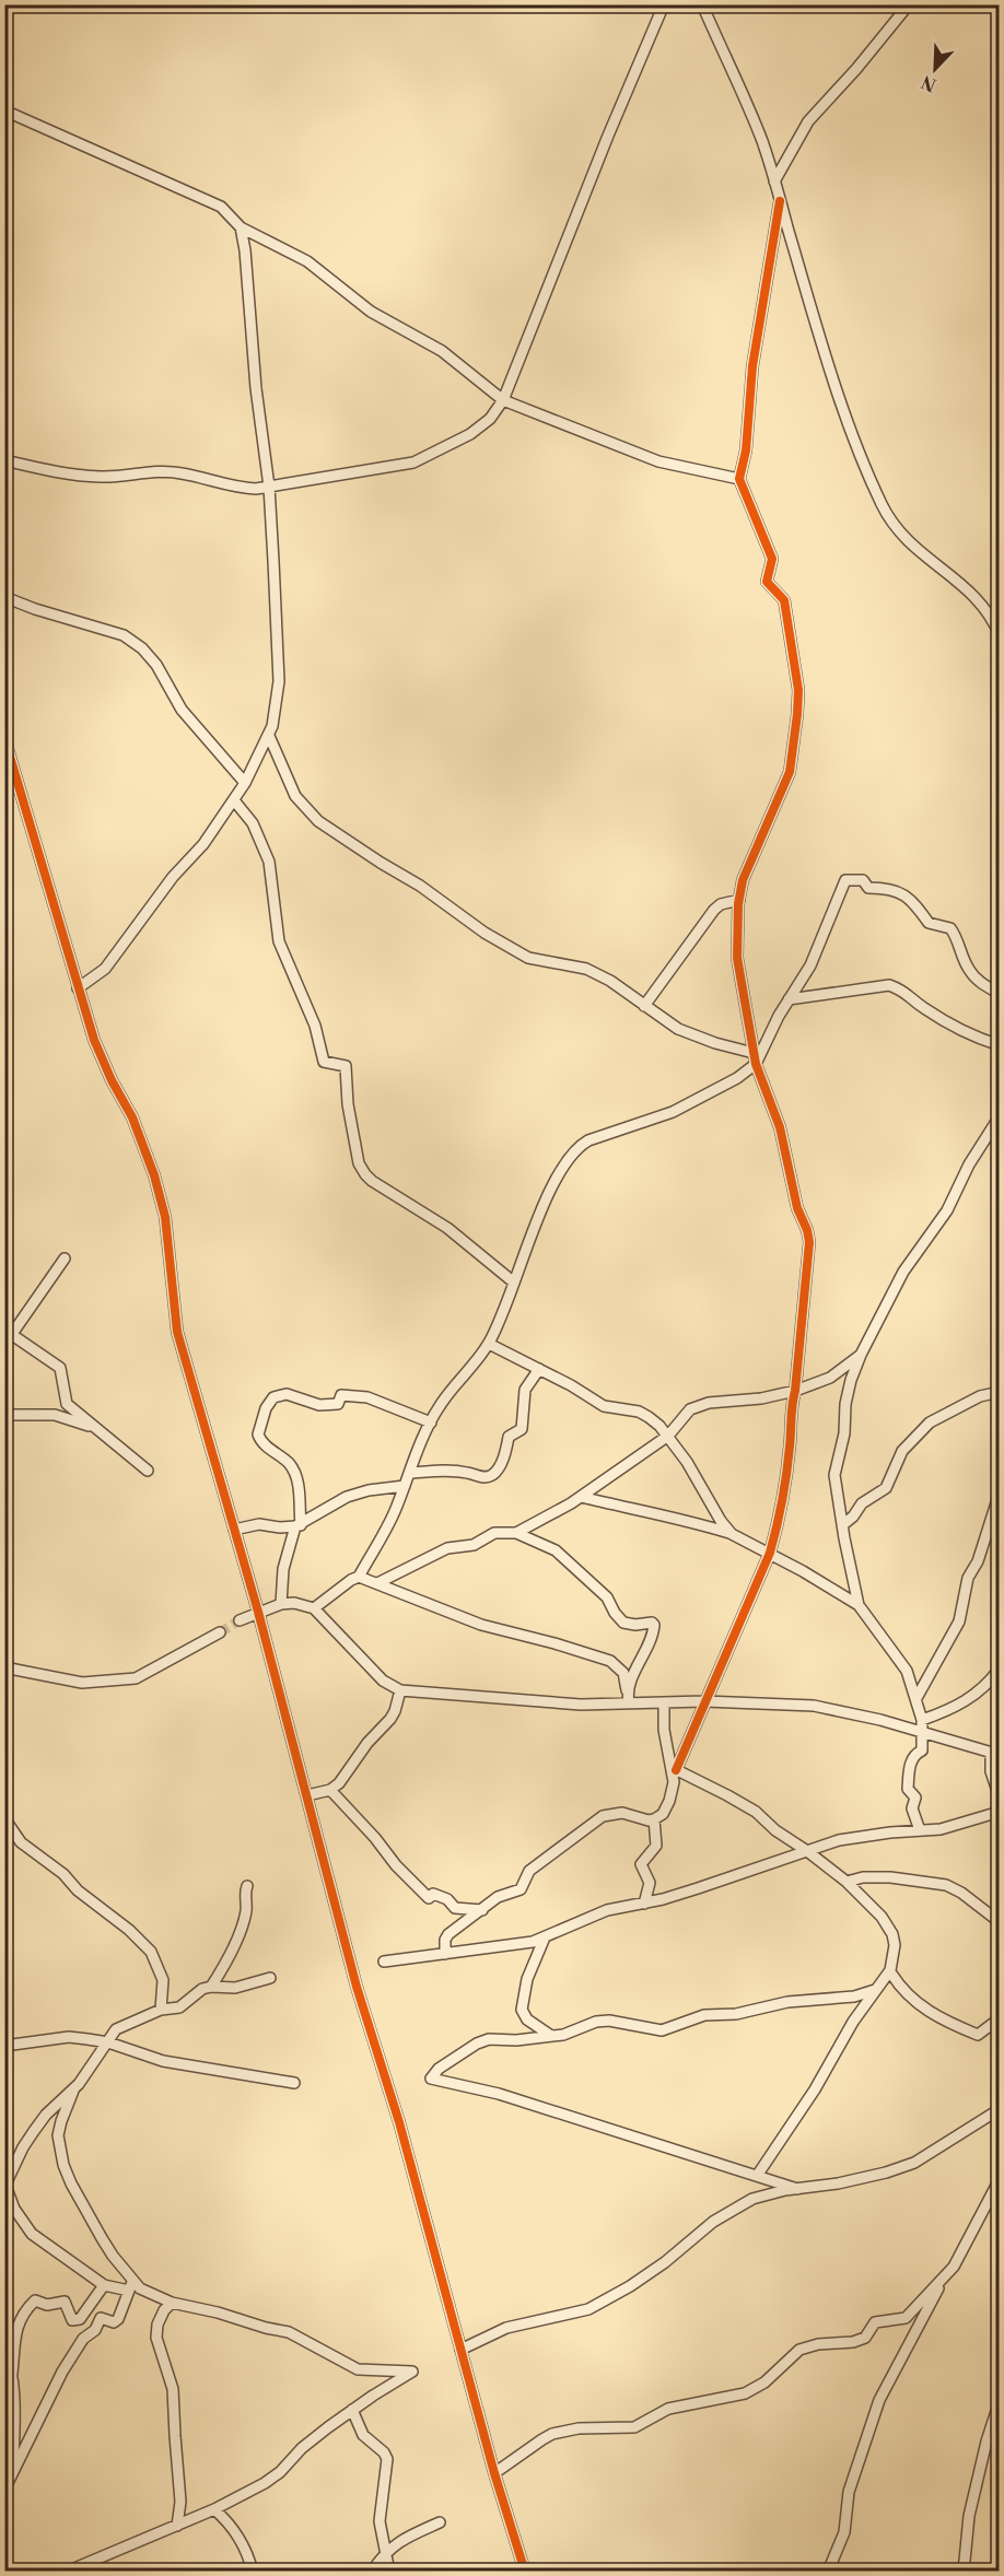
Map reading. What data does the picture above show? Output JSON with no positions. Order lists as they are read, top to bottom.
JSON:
{
  "north": "bottom left"
}
